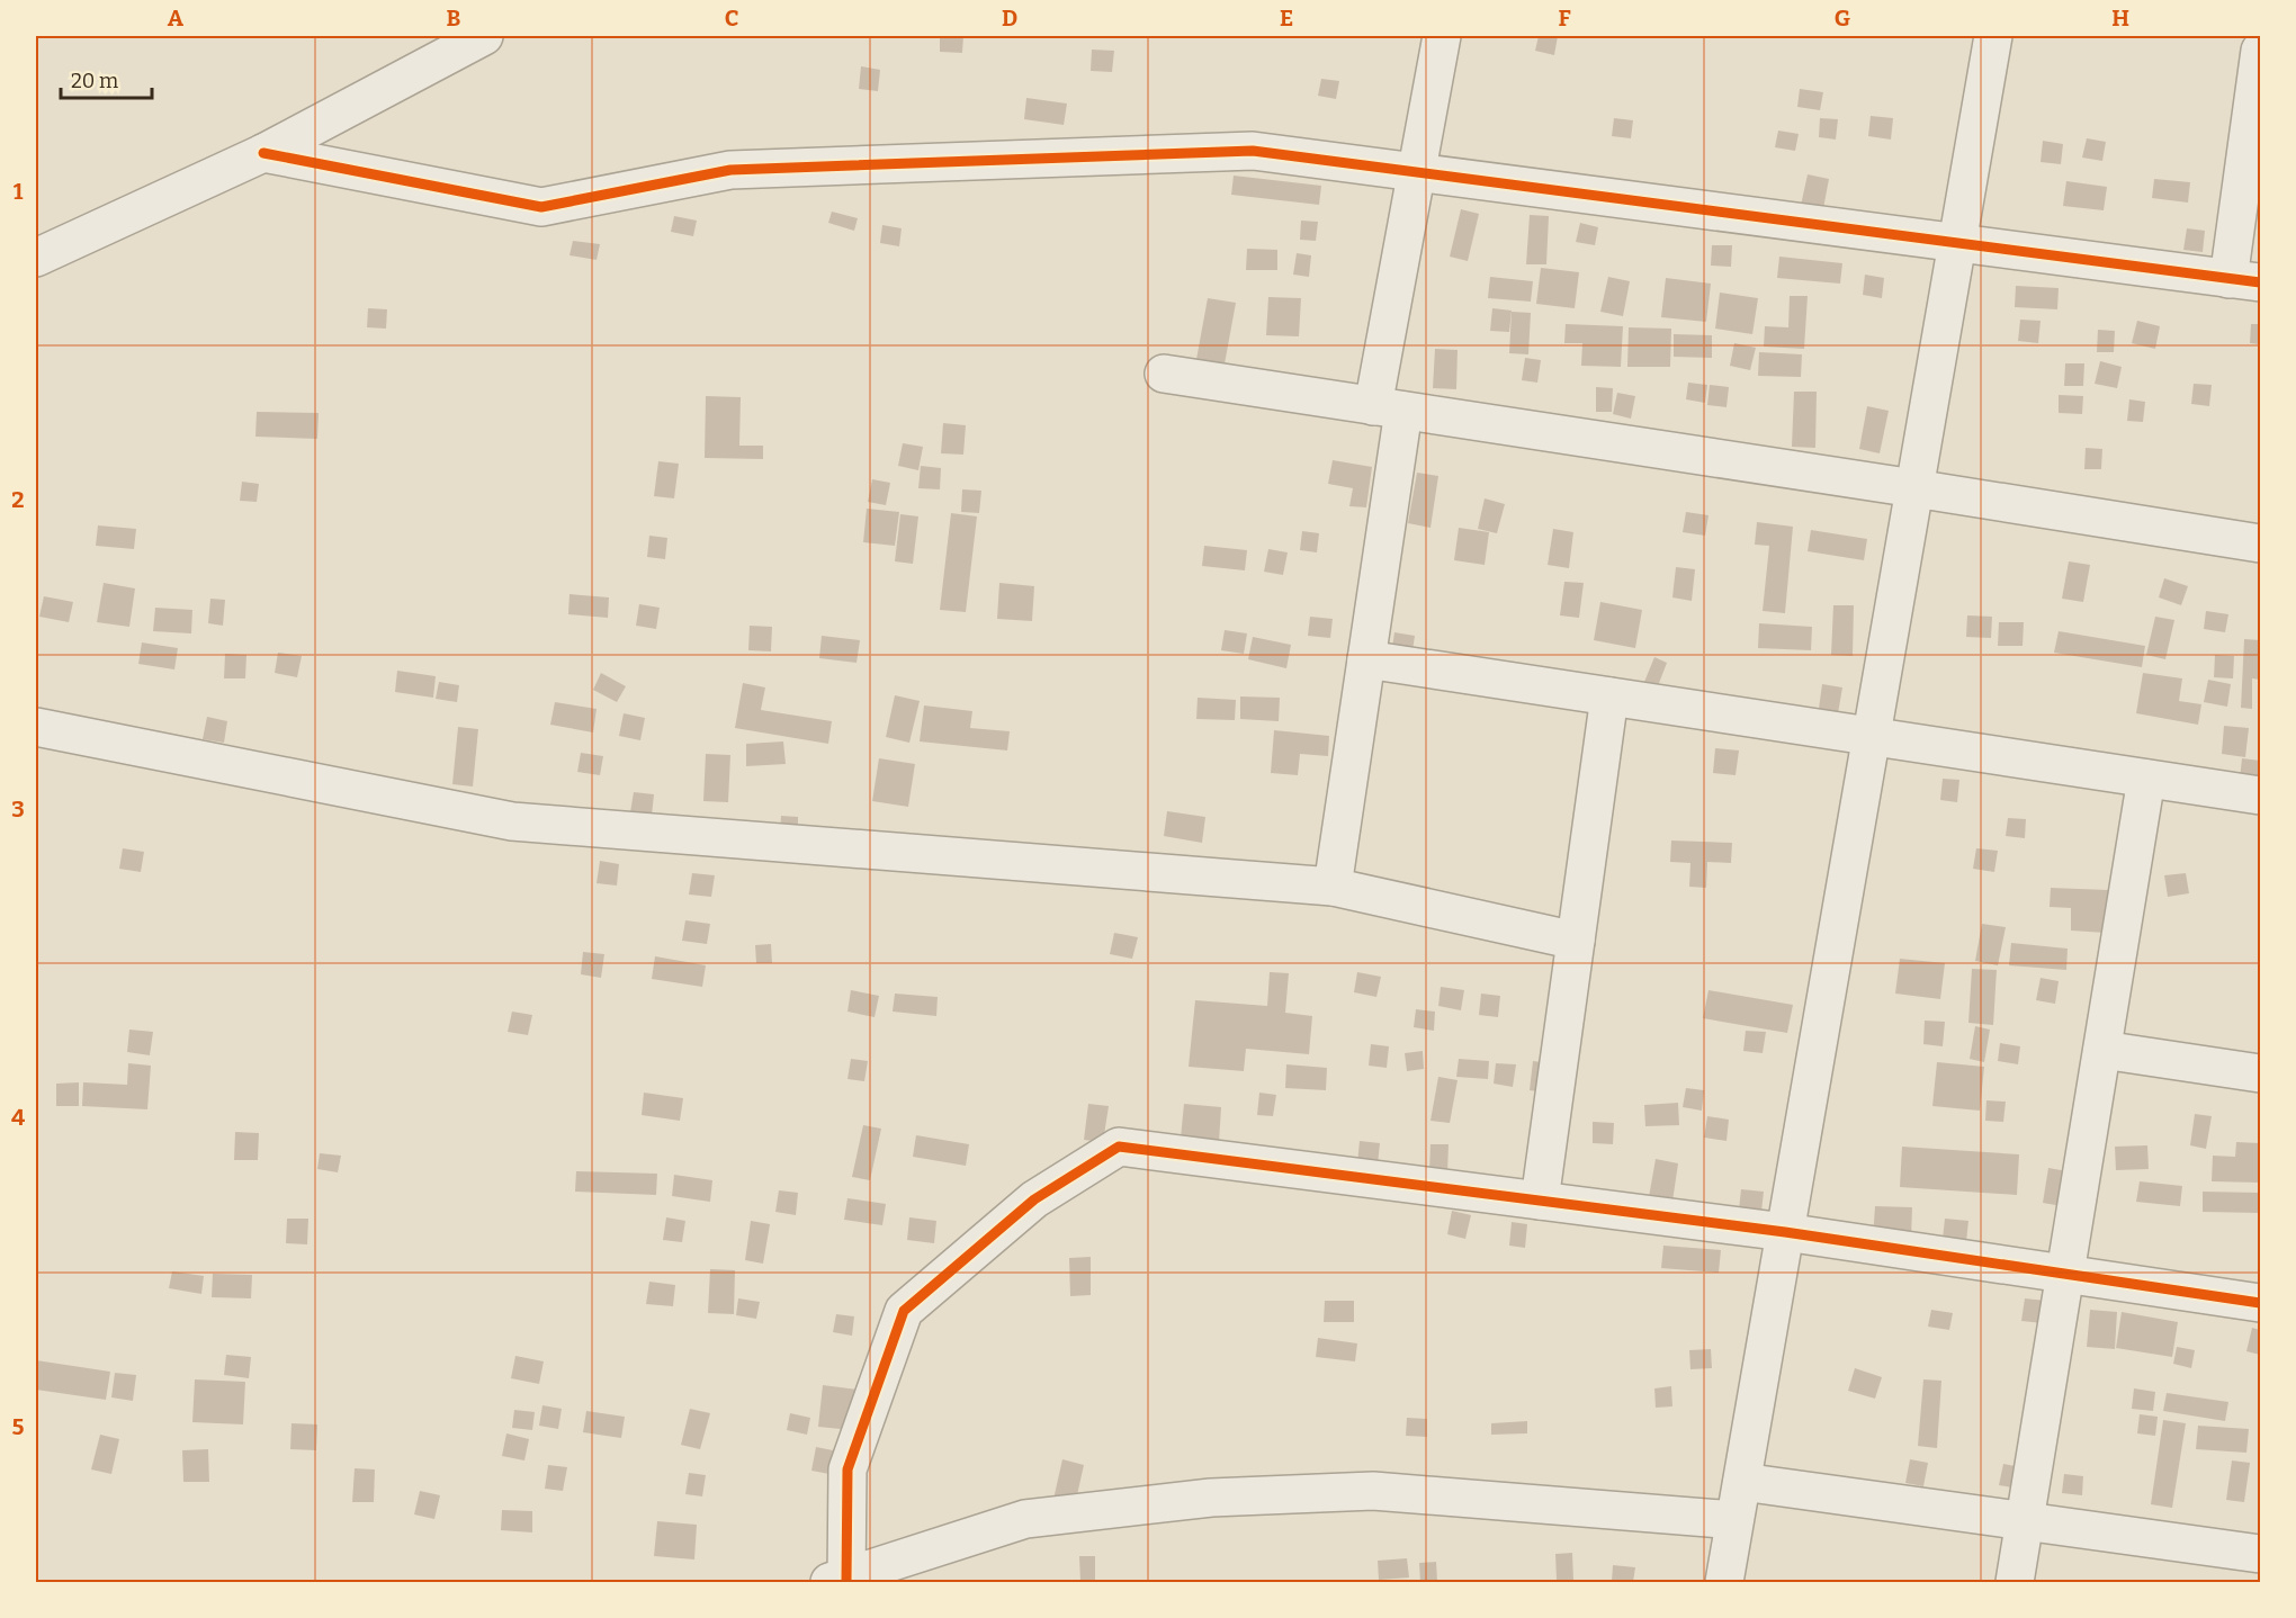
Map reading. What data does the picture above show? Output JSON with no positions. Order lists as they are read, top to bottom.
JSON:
{
  "scale_bar": "20 m",
  "grid": {
    "columns": [
      "A",
      "B",
      "C",
      "D",
      "E",
      "F",
      "G",
      "H"
    ],
    "rows": [
      "1",
      "2",
      "3",
      "4",
      "5"
    ]
  }
}
